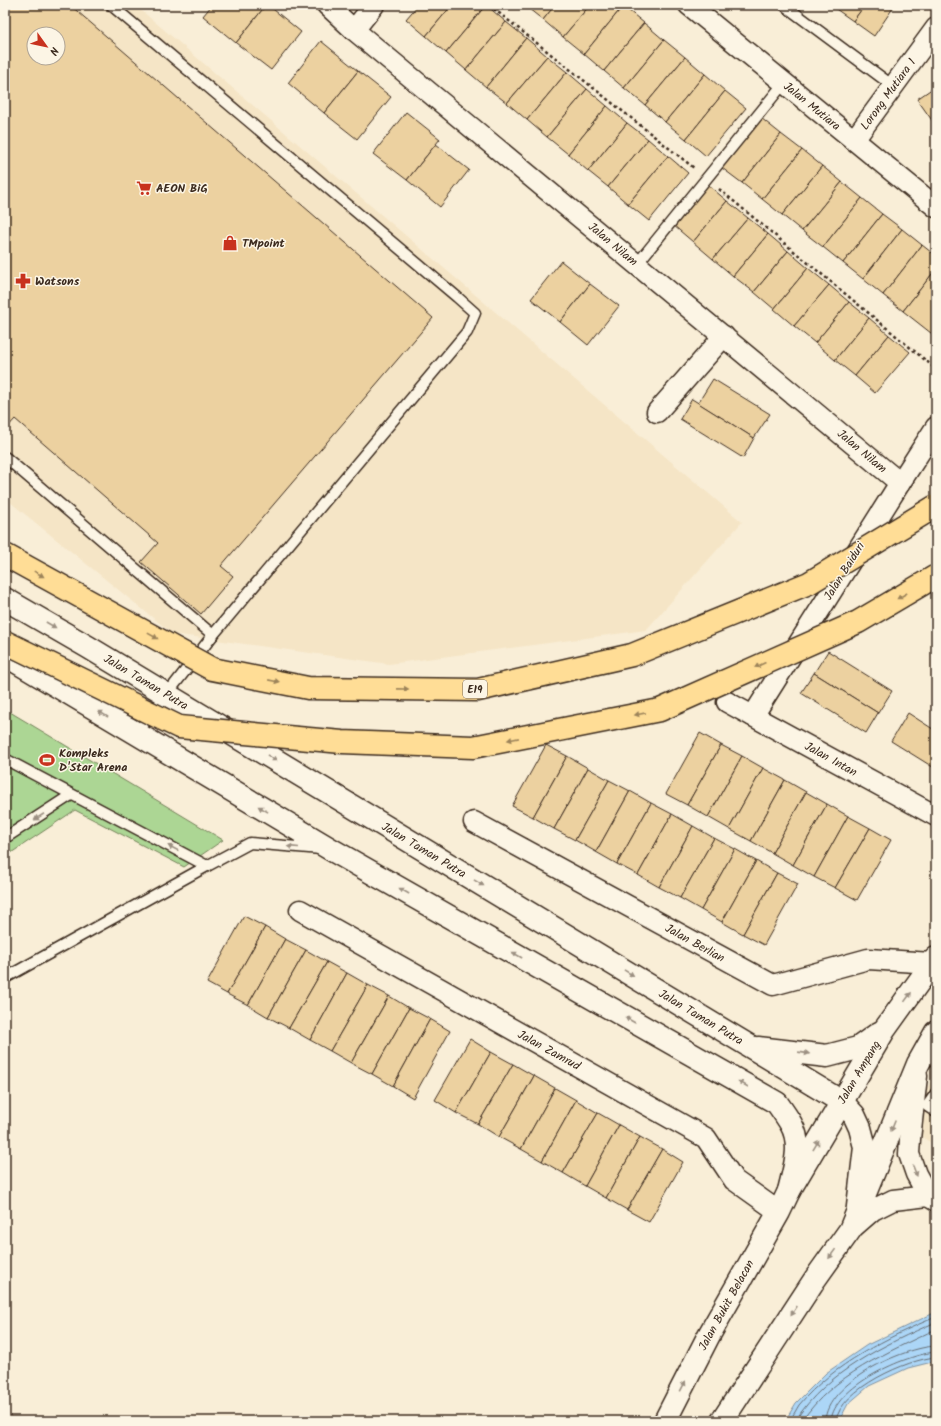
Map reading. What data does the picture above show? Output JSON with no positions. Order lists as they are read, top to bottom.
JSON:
{
  "streets": {
    "highway": ["E19"],
    "street": [
      "Lorong Mutiara 1",
      "Jalan Mutiara",
      "Jalan Nilam",
      "Jalan Baiduri",
      "Jalan Taman Putra",
      "Jalan Intan",
      "Jalan Berlian",
      "Jalan Zamrud",
      "Jalan Ampang",
      "Jalan Bukit Belacan"
    ]
  },
  "crossings": [
    ["Lorong Mutiara 1", "Jalan Mutiara"],
    ["Jalan Nilam", "Jalan Baiduri"],
    ["Jalan Baiduri", "Jalan Intan"],
    ["Jalan Taman Putra", "Jalan Ampang"],
    ["Jalan Berlian", "Jalan Ampang"],
    ["Jalan Zamrud", "Jalan Bukit Belacan"],
    ["Jalan Ampang", "Jalan Bukit Belacan"]
  ],
  "places": {
    "supermarket": ["AEON BiG"],
    "shop": ["TMpoint"],
    "pharmacy": ["Watsons"],
    "sports": ["Kompleks D'Star Arena"]
  },
  "north": "bottom right"
}
